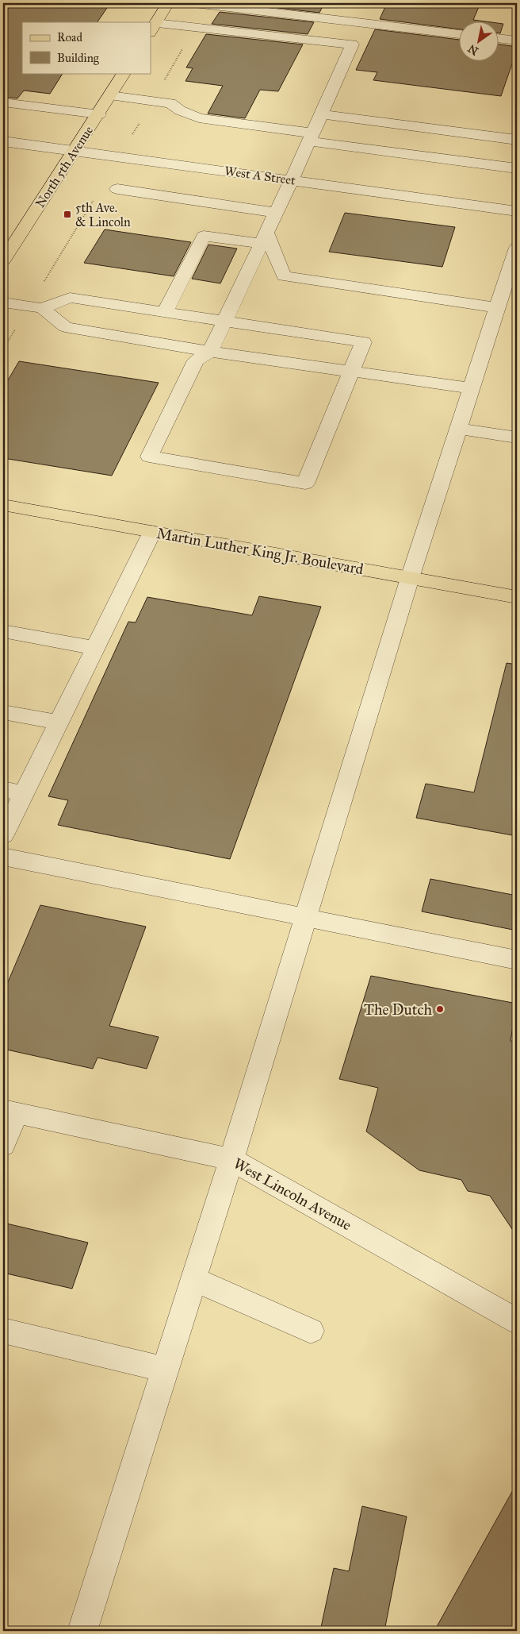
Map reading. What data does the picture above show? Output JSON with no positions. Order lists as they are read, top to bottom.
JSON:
{
  "streets": {
    "main road": ["North 5th Avenue", "Martin Luther King Jr. Boulevard"],
    "street": ["West A Street", "West Lincoln Avenue"]
  },
  "crossings": [
    ["North 5th Avenue", "West A Street"]
  ],
  "places": {
    "transit": ["5th Ave. & Lincoln"],
    "other": ["The Dutch"]
  },
  "legend": ["Road", "Building"],
  "north": "bottom left"
}
